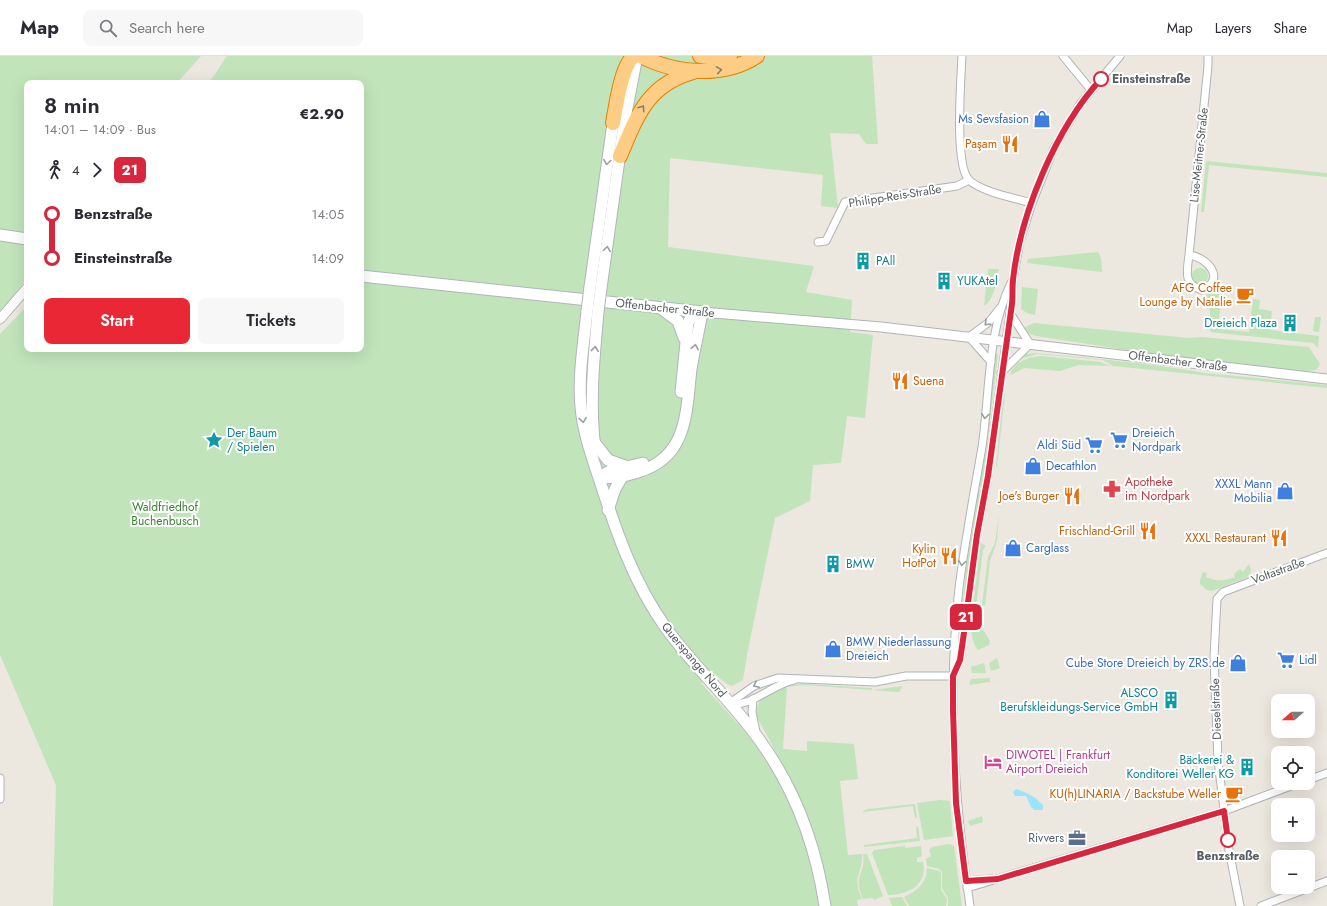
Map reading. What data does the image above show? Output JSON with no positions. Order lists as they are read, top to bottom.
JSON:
{
  "streets": {
    "main road": ["Offenbacher Straße", "Querspange Nord"],
    "street": [
      "Lise-Meitner-Straße",
      "Philipp-Reis-Straße",
      "Voltastraße",
      "Dieselstraße"
    ]
  },
  "crossings": [
    ["Voltastraße", "Dieselstraße"]
  ],
  "parks": ["Waldfriedhof Buchenbusch"],
  "places": {
    "other": ["Einsteinstraße", "Benzstraße"],
    "shop": [
      "Ms Sevsfasion",
      "Decathlon",
      "XXXL Mann Mobilia",
      "Carglass",
      "BMW Niederlassung Dreieich",
      "Cube Store Dreieich by ZRS.de"
    ],
    "restaurant": [
      "Paşam",
      "Suena",
      "Joe's Burger",
      "Frischland-Grill",
      "XXXL Restaurant",
      "Kylin HotPot"
    ],
    "building": [
      "PAll",
      "YUKAtel",
      "Dreieich Plaza",
      "BMW",
      "ALSCO Berufskleidungs-Service GmbH",
      "Bäckerei & Konditorei Weller KG"
    ],
    "cafe": ["AFG Coffee Lounge by Natalie", "KU(h)LINARIA / Backstube Weller"],
    "place": ["Der Baum / Spielen"],
    "supermarket": ["Dreieich Nordpark", "Aldi Süd", "Lidl"],
    "pharmacy": ["Apotheke im Nordpark"],
    "hotel": ["DIWOTEL | Frankfurt Airport Dreieich"],
    "office": ["Rivvers"]
  },
  "lines": ["bus line 21"],
  "north": "left",
  "page": {
    "header": "Map",
    "search": "Search here",
    "nav": ["Map", "Layers", "Share"],
    "on_map": "21",
    "heading": ["8 min", "14:01 – 14:09 · Bus", "€2.90"],
    "legs": ["4", "21"],
    "list": [
      {
        "name": "Benzstraße",
        "value": "14:05"
      },
      {
        "name": "Einsteinstraße",
        "value": "14:09"
      }
    ],
    "buttons": ["Start", "Tickets"],
    "map_buttons": ["+", "−"]
  }
}
